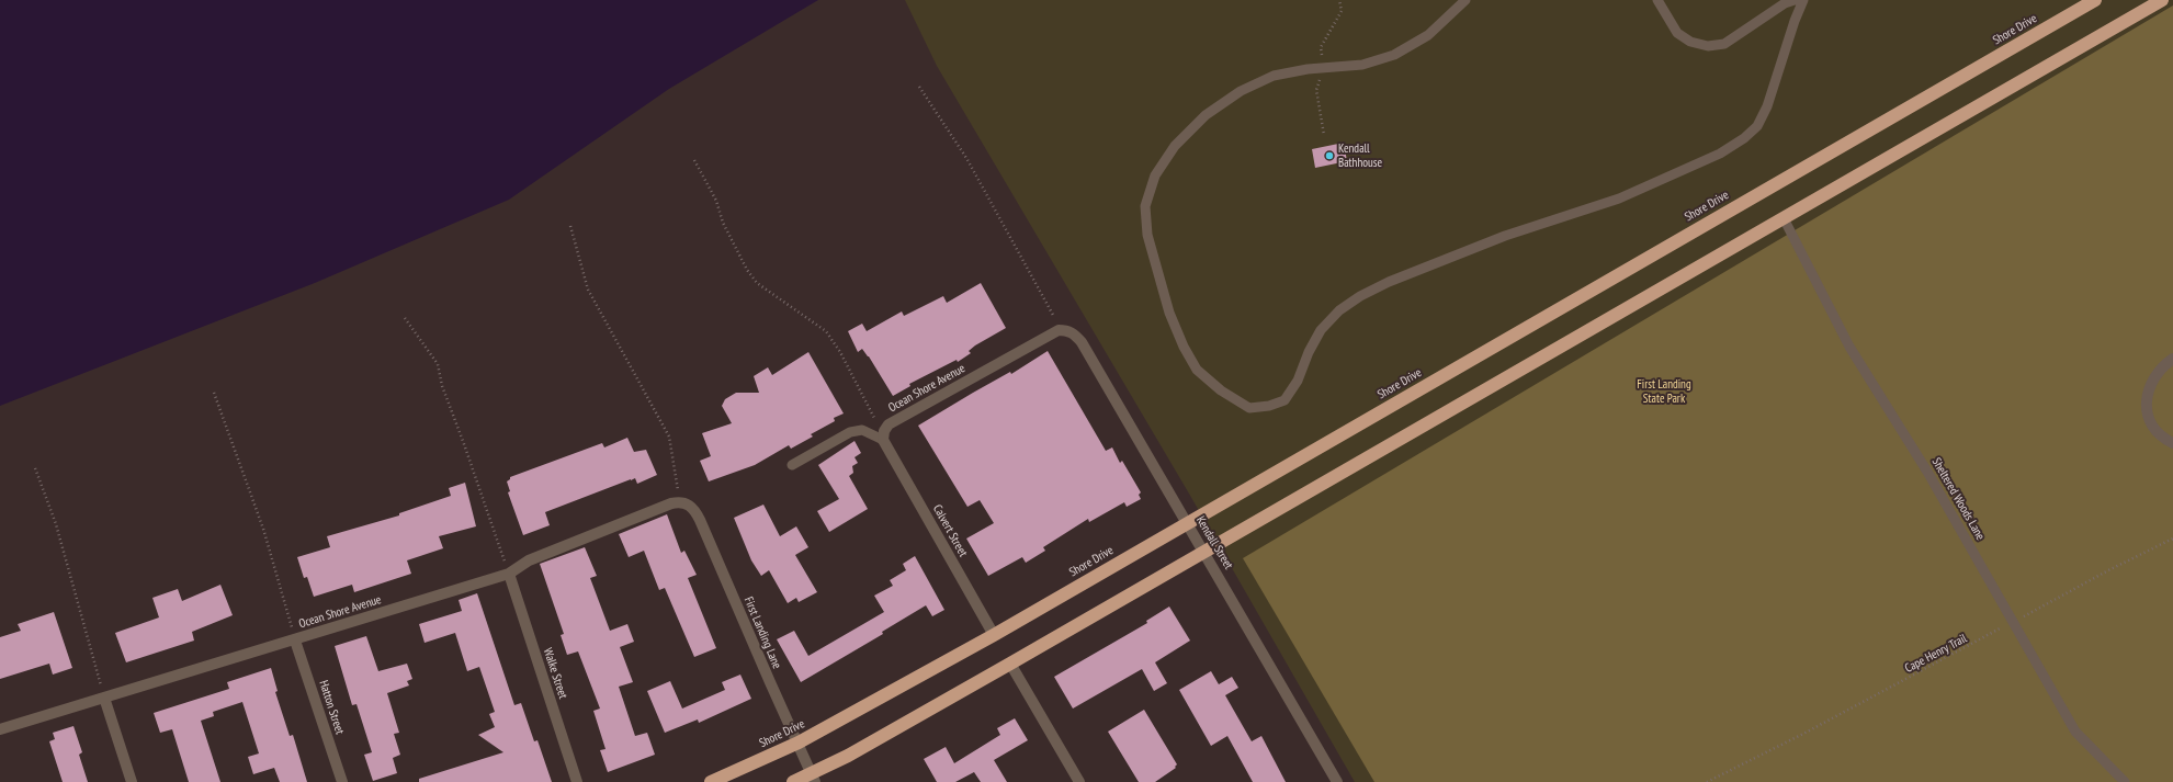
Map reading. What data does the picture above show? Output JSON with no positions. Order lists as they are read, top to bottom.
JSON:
{
  "streets": {
    "highway": ["Shore Drive"],
    "street": [
      "Ocean Shore Avenue",
      "Calvert Street",
      "Kendall Street",
      "First Landing Lane",
      "Walke Street",
      "Hatton Street"
    ],
    "lane": ["Sheltered Woods Lane"],
    "path": ["Cape Henry Trail"]
  },
  "crossings": [
    ["Shore Drive", "Calvert Street"],
    ["Shore Drive", "Kendall Street"],
    ["Shore Drive", "First Landing Lane"],
    ["Ocean Shore Avenue", "Calvert Street"],
    ["Ocean Shore Avenue", "Kendall Street"],
    ["Ocean Shore Avenue", "First Landing Lane"],
    ["Ocean Shore Avenue", "Walke Street"],
    ["Ocean Shore Avenue", "Hatton Street"],
    ["Sheltered Woods Lane", "Cape Henry Trail"]
  ],
  "parks": ["First Landing State Park"],
  "places": ["Kendall Bathhouse"]
}
